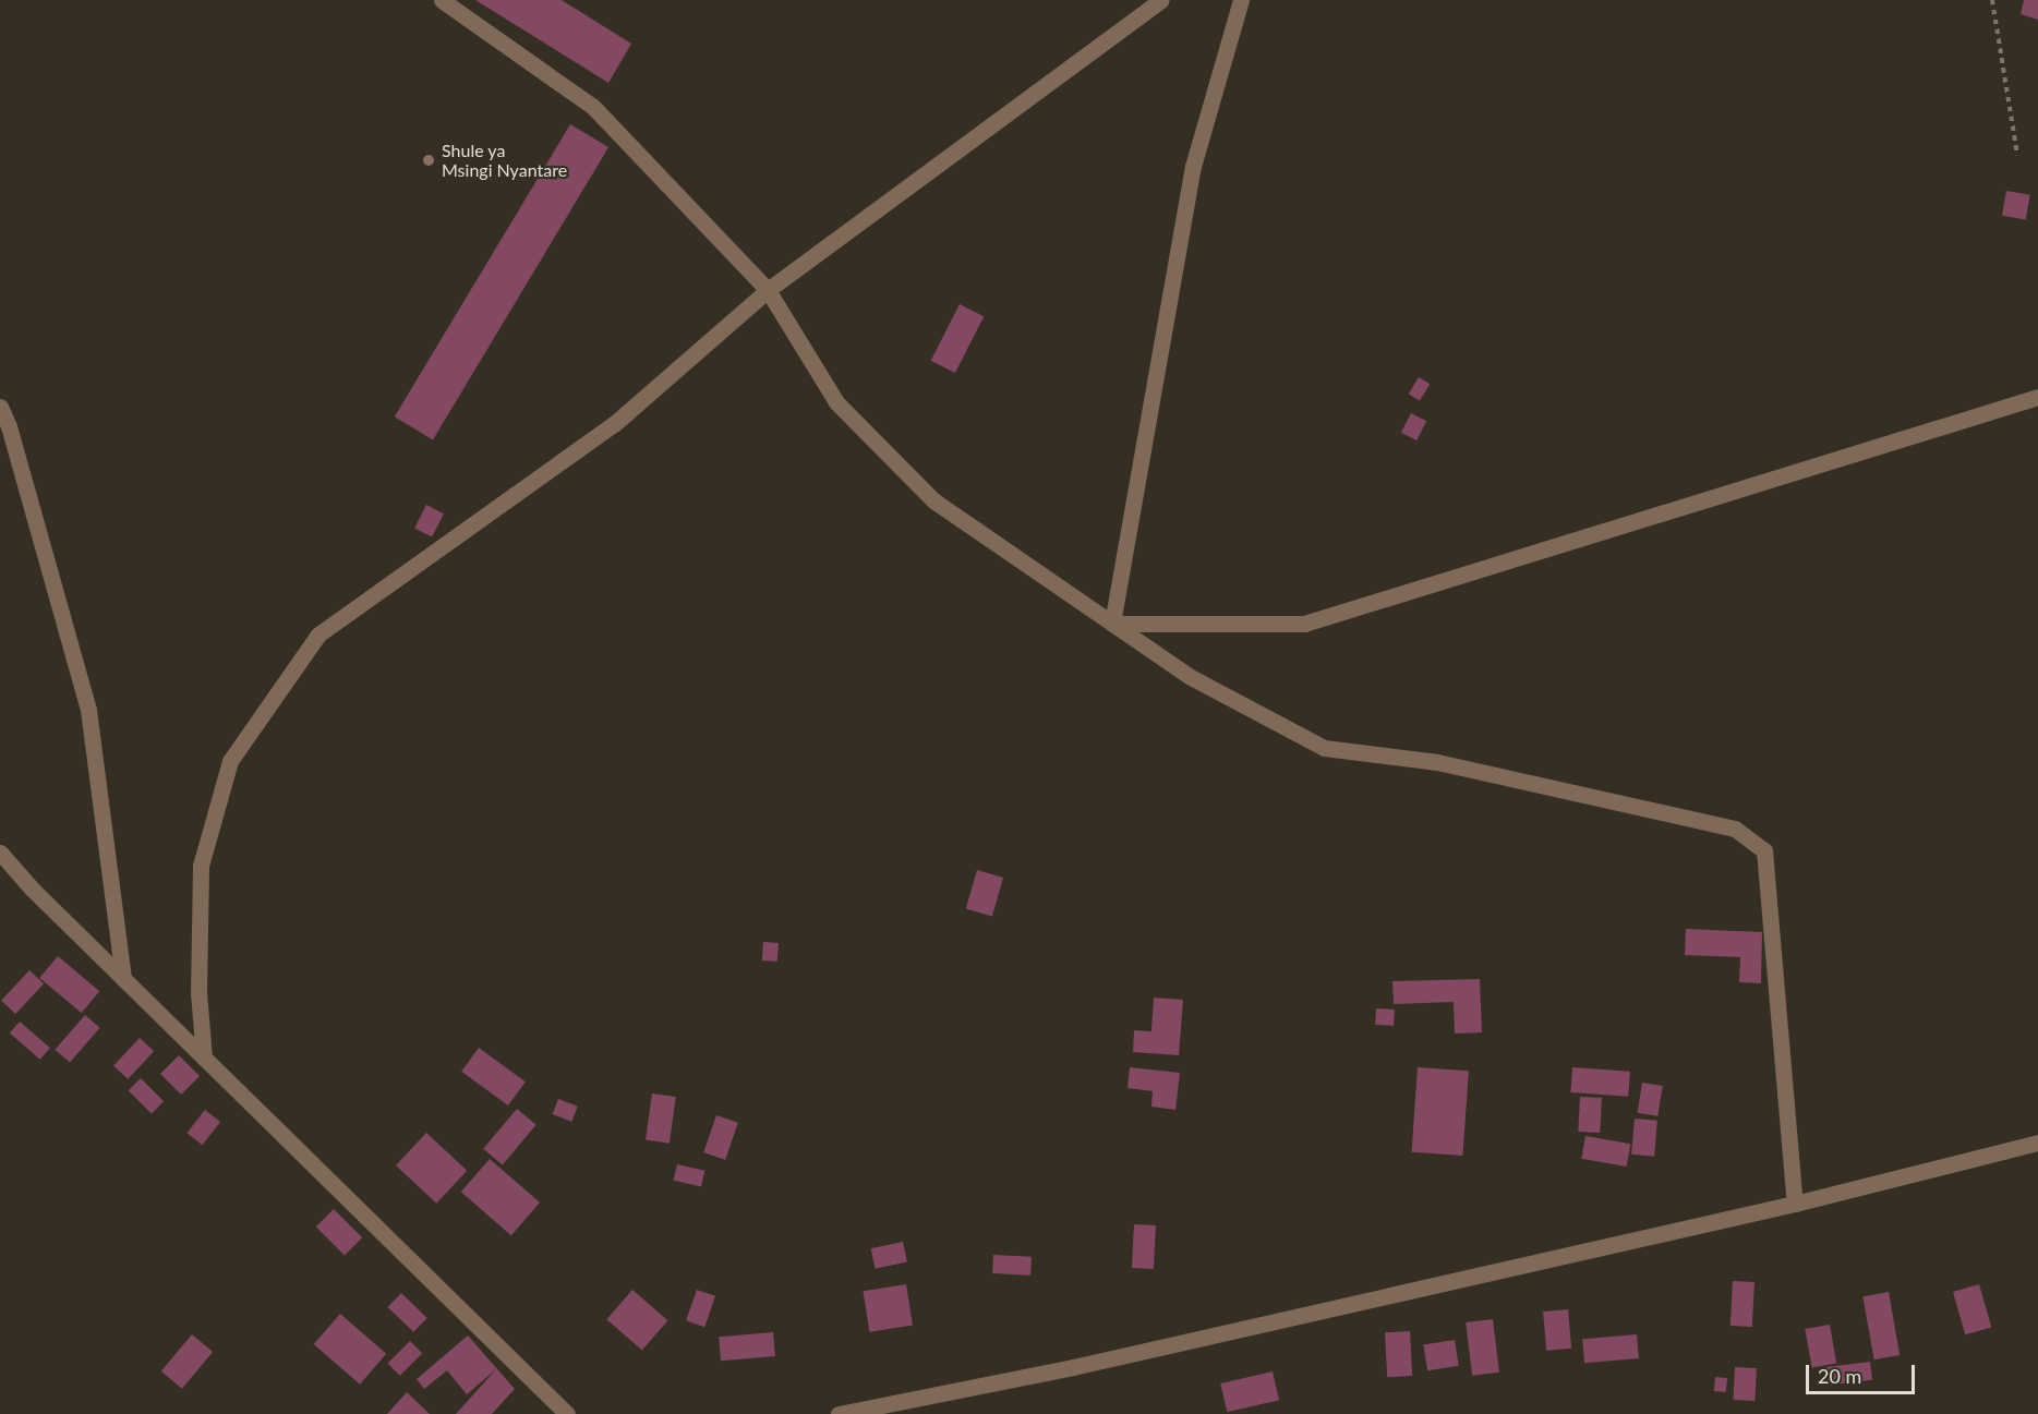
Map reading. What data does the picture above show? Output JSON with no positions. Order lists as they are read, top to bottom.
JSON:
{
  "places": ["Shule ya Msingi Nyantare"],
  "scale_bar": "20 m"
}
